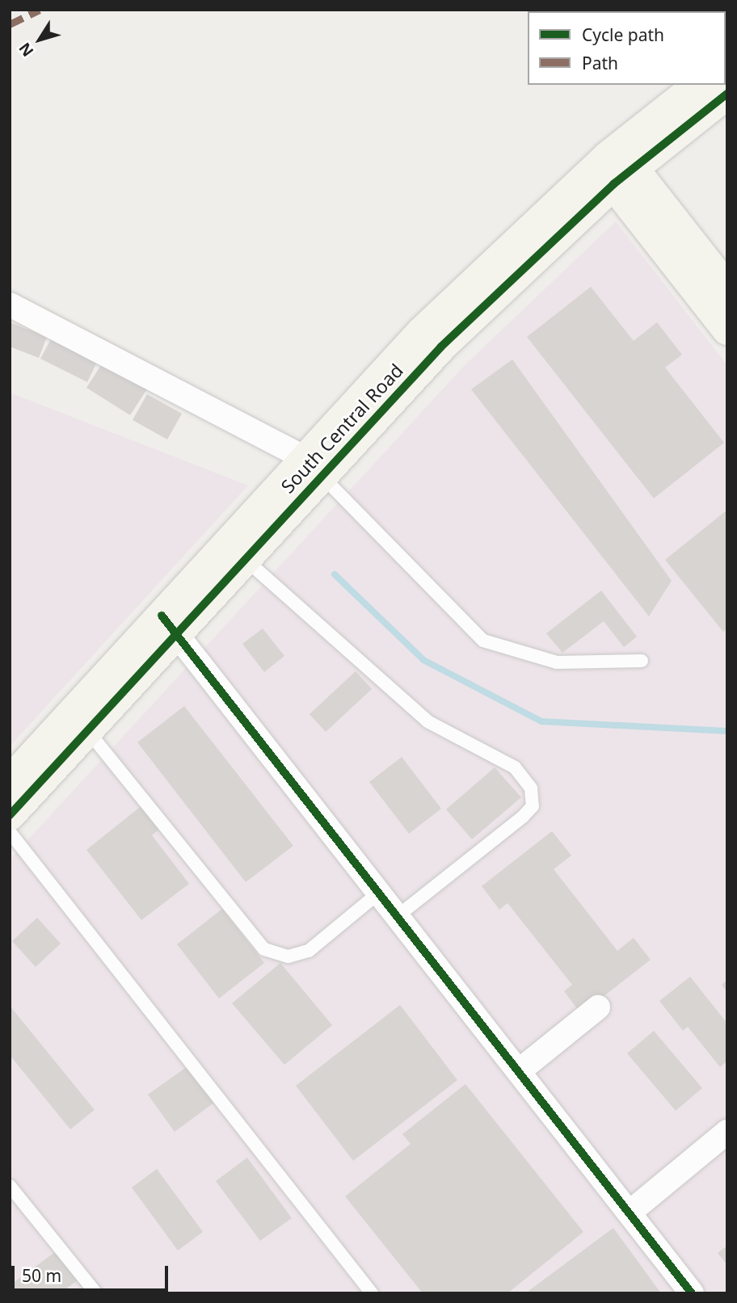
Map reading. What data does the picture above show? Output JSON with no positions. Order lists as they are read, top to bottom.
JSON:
{
  "streets": {
    "street": ["South Central Road"]
  },
  "legend": ["Cycle path", "Path"],
  "scale_bar": "50 m",
  "north": "bottom left"
}
